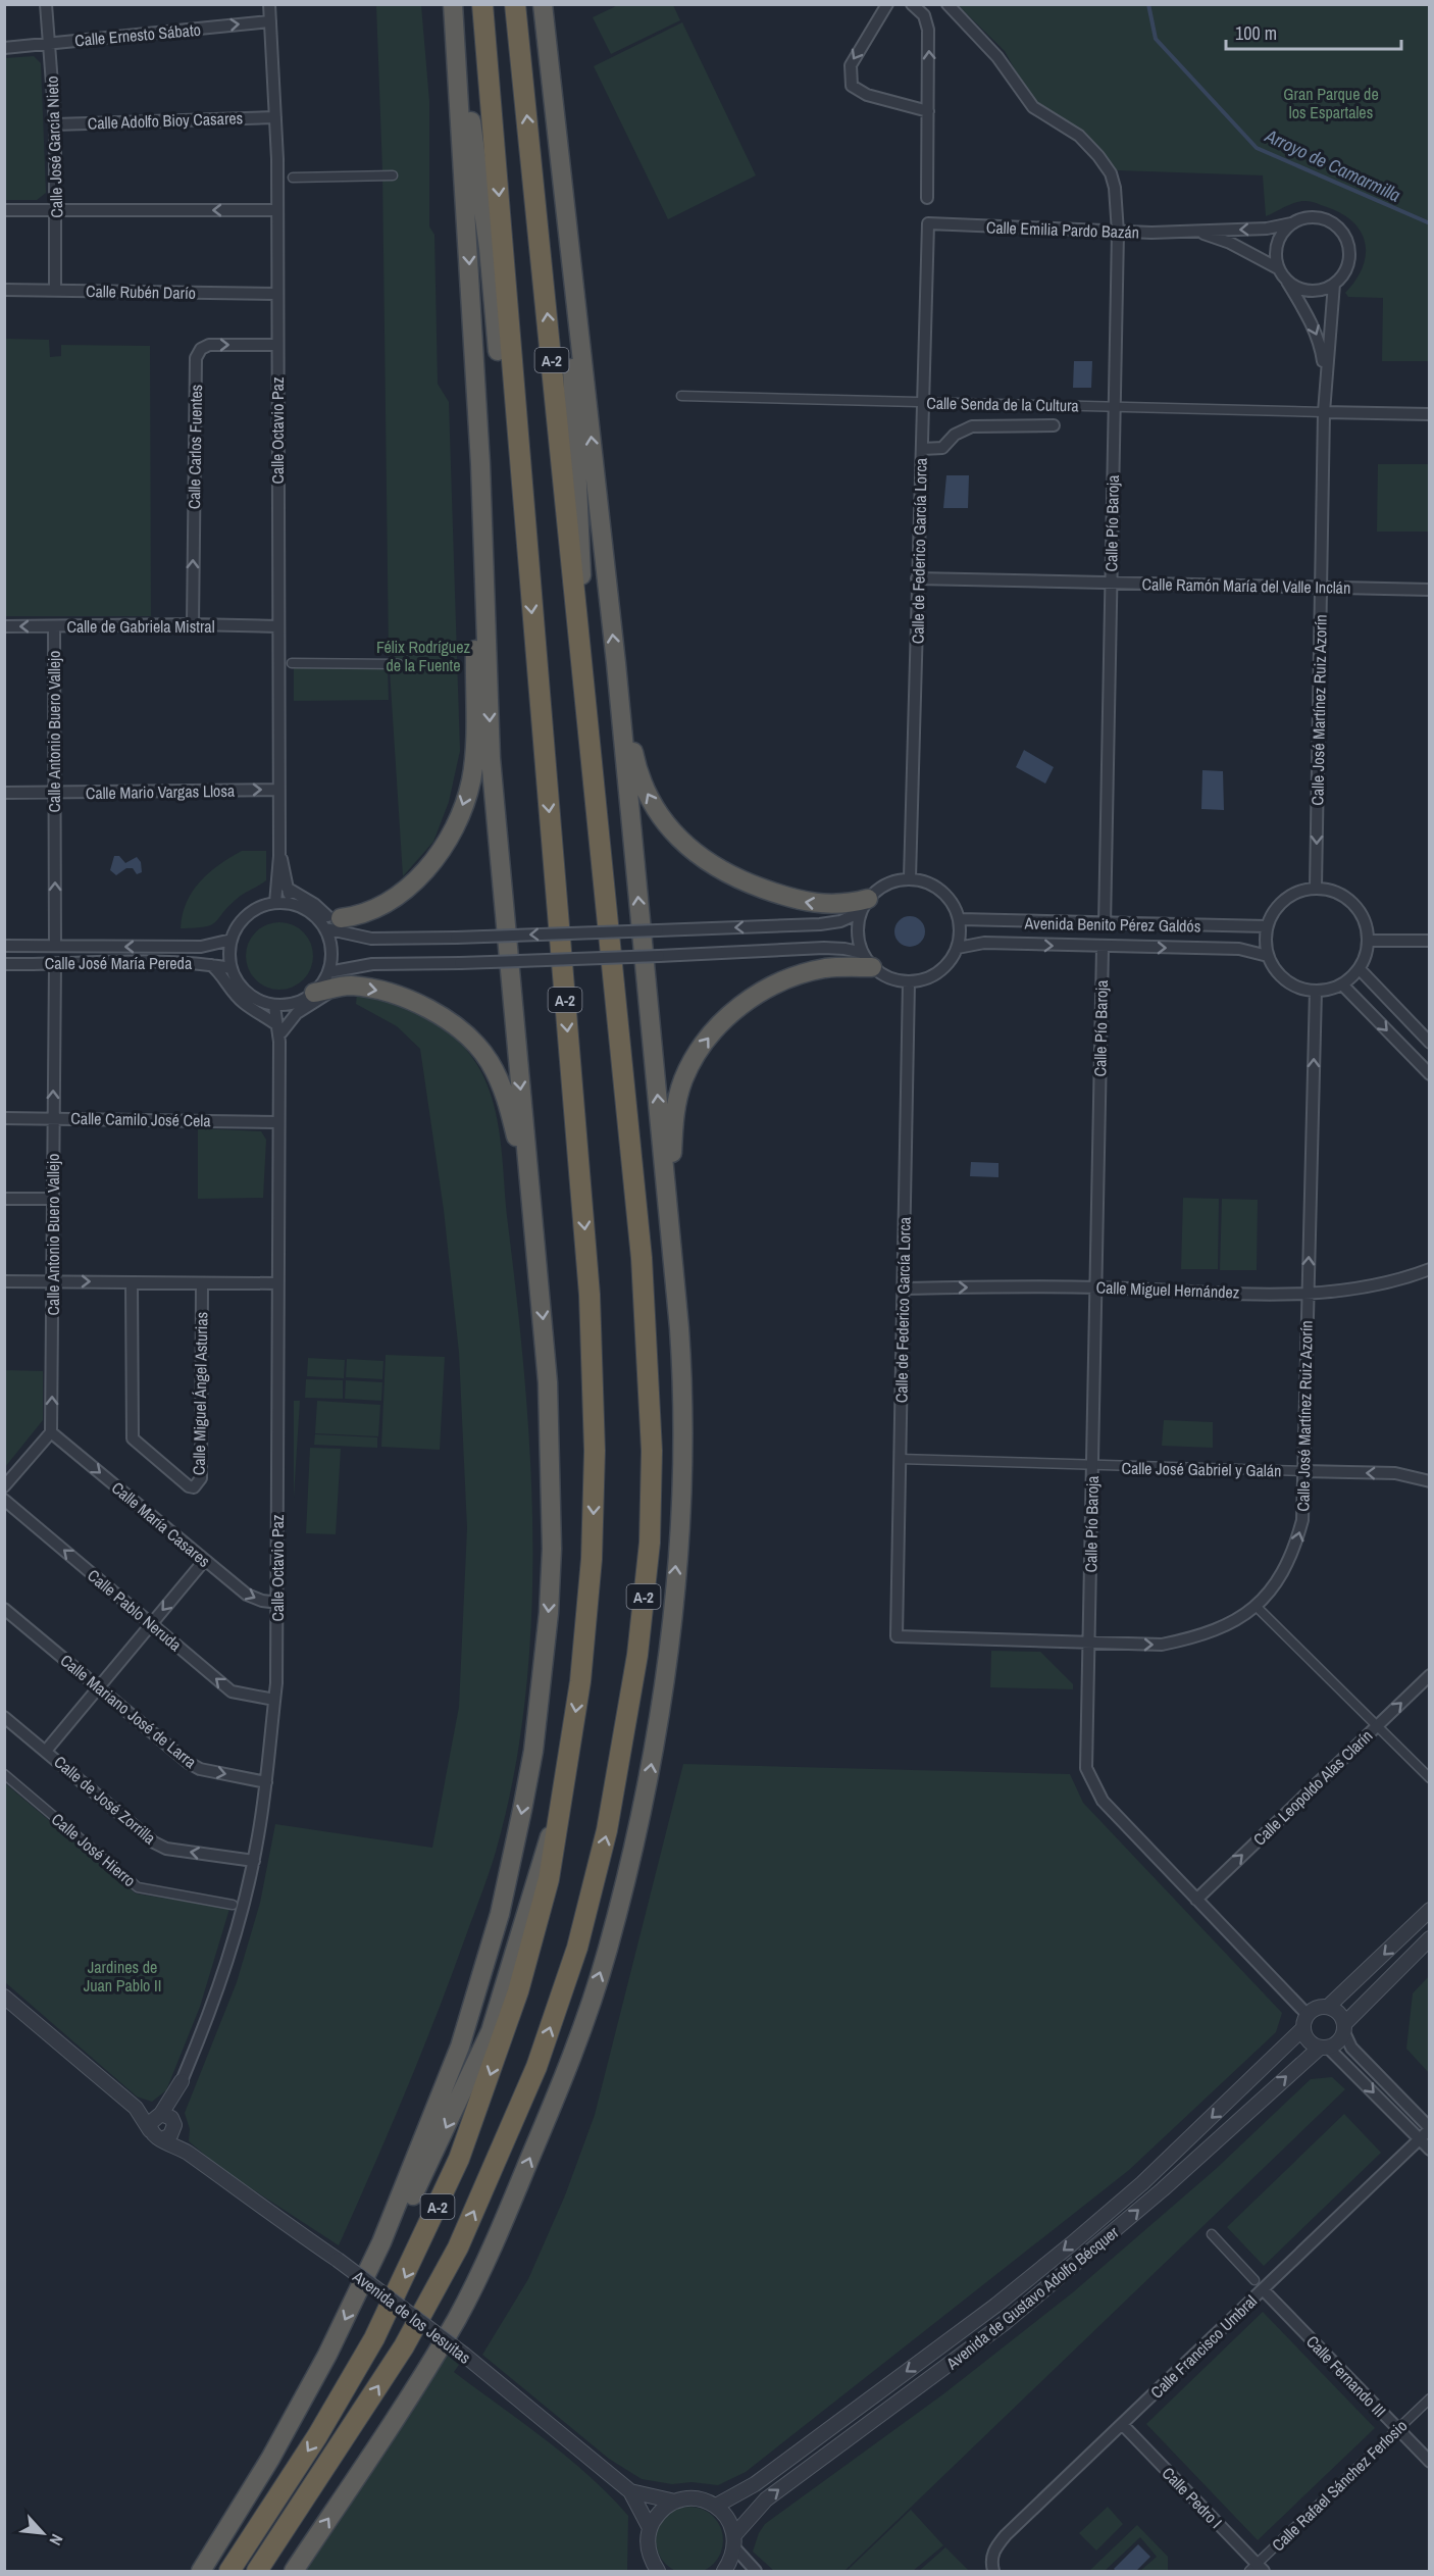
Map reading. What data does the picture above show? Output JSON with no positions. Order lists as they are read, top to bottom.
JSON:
{
  "streets": {
    "highway": ["A-2"],
    "street": [
      "Calle Ernesto Sábato",
      "Calle Adolfo Bioy Casares",
      "Calle José García Nieto",
      "Calle Emilia Pardo Bazán",
      "Calle Rubén Darío",
      "Calle Senda de la Cultura",
      "Calle Octavio Paz",
      "Calle Carlos Fuentes",
      "Calle Pío Baroja",
      "Calle de Federico García Lorca",
      "Calle Ramón María del Valle Inclán",
      "Calle de Gabriela Mistral",
      "Calle José Martínez Ruiz Azorín",
      "Calle Antonio Buero Vallejo",
      "Calle Mario Vargas Llosa",
      "Avenida Benito Pérez Galdós",
      "Calle José María Pereda",
      "Calle Camilo José Cela",
      "Calle Miguel Hernández",
      "Calle Miguel Ángel Asturias",
      "Calle José Gabriel y Galán",
      "Calle María Casares",
      "Calle Pablo Neruda",
      "Calle Mariano José de Larra",
      "Calle Leopoldo Alas Clarín",
      "Calle de José Zorrilla",
      "Calle José Hierro",
      "Avenida de Gustavo Adolfo Bécquer",
      "Avenida de los Jesuitas",
      "Calle Francisco Umbral",
      "Calle Fernando III",
      "Calle Rafael Sánchez Ferlosio",
      "Calle Pedro I"
    ]
  },
  "crossings": [
    ["Calle Ernesto Sábato", "Calle José García Nieto"],
    ["Calle Ernesto Sábato", "Calle Octavio Paz"],
    ["Calle Adolfo Bioy Casares", "Calle José García Nieto"],
    ["Calle Adolfo Bioy Casares", "Calle Octavio Paz"],
    ["Calle José García Nieto", "Calle Rubén Darío"],
    ["Calle Emilia Pardo Bazán", "Calle Pío Baroja"],
    ["Calle Emilia Pardo Bazán", "Calle de Federico García Lorca"],
    ["Calle Emilia Pardo Bazán", "Calle José Martínez Ruiz Azorín"],
    ["Calle Rubén Darío", "Calle Octavio Paz"],
    ["Calle Senda de la Cultura", "Calle Pío Baroja"],
    ["Calle Senda de la Cultura", "Calle de Federico García Lorca"],
    ["Calle Senda de la Cultura", "Calle José Martínez Ruiz Azorín"],
    ["Calle Octavio Paz", "Calle Carlos Fuentes"],
    ["Calle Octavio Paz", "Calle de Gabriela Mistral"],
    ["Calle Octavio Paz", "Calle Mario Vargas Llosa"],
    ["Calle Octavio Paz", "Calle José María Pereda"],
    ["Calle Octavio Paz", "Calle Camilo José Cela"],
    ["Calle Octavio Paz", "Calle María Casares"],
    ["Calle Octavio Paz", "Calle Pablo Neruda"],
    ["Calle Octavio Paz", "Calle Mariano José de Larra"],
    ["Calle Octavio Paz", "Calle de José Zorrilla"],
    ["Calle Octavio Paz", "Avenida de los Jesuitas"],
    ["Calle Carlos Fuentes", "Calle de Gabriela Mistral"],
    ["Calle Pío Baroja", "Calle Ramón María del Valle Inclán"],
    ["Calle Pío Baroja", "Calle José Martínez Ruiz Azorín"],
    ["Calle Pío Baroja", "Avenida Benito Pérez Galdós"],
    ["Calle Pío Baroja", "Calle Miguel Hernández"],
    ["Calle Pío Baroja", "Calle José Gabriel y Galán"],
    ["Calle Pío Baroja", "Calle Leopoldo Alas Clarín"],
    ["Calle Pío Baroja", "Avenida de Gustavo Adolfo Bécquer"],
    ["Calle de Federico García Lorca", "Calle Ramón María del Valle Inclán"],
    ["Calle de Federico García Lorca", "Calle José Martínez Ruiz Azorín"],
    ["Calle de Federico García Lorca", "Avenida Benito Pérez Galdós"],
    ["Calle de Federico García Lorca", "Calle Miguel Hernández"],
    ["Calle de Federico García Lorca", "Calle José Gabriel y Galán"],
    ["Calle Ramón María del Valle Inclán", "Calle José Martínez Ruiz Azorín"],
    ["Calle de Gabriela Mistral", "Calle Antonio Buero Vallejo"],
    ["Calle José Martínez Ruiz Azorín", "Avenida Benito Pérez Galdós"],
    ["Calle José Martínez Ruiz Azorín", "Calle Miguel Hernández"],
    ["Calle José Martínez Ruiz Azorín", "Calle José Gabriel y Galán"],
    ["Calle Antonio Buero Vallejo", "Calle Mario Vargas Llosa"],
    ["Calle Antonio Buero Vallejo", "Calle José María Pereda"],
    ["Calle Antonio Buero Vallejo", "Calle Camilo José Cela"],
    ["Calle Antonio Buero Vallejo", "Calle María Casares"],
    ["Avenida de Gustavo Adolfo Bécquer", "Avenida de los Jesuitas"],
    ["Calle Francisco Umbral", "Calle Fernando III"],
    ["Calle Francisco Umbral", "Calle Pedro I"],
    ["Calle Fernando III", "Calle Rafael Sánchez Ferlosio"],
    ["Calle Rafael Sánchez Ferlosio", "Calle Pedro I"]
  ],
  "one_way": [
    "Calle Ernesto Sábato",
    "Calle Carlos Fuentes",
    "Calle Antonio Buero Vallejo",
    "Calle Mario Vargas Llosa",
    "Calle Miguel Hernández",
    "Calle María Casares",
    "Calle Pablo Neruda",
    "Calle Mariano José de Larra",
    "Calle Leopoldo Alas Clarín",
    "Calle de José Zorrilla"
  ],
  "water": ["Arroyo de Camarmilla"],
  "parks": ["Gran Parque de los Espartales", "Félix Rodríguez de la Fuente", "Jardines de Juan Pablo II"],
  "scale_bar": "100 m",
  "north": "bottom right"
}
